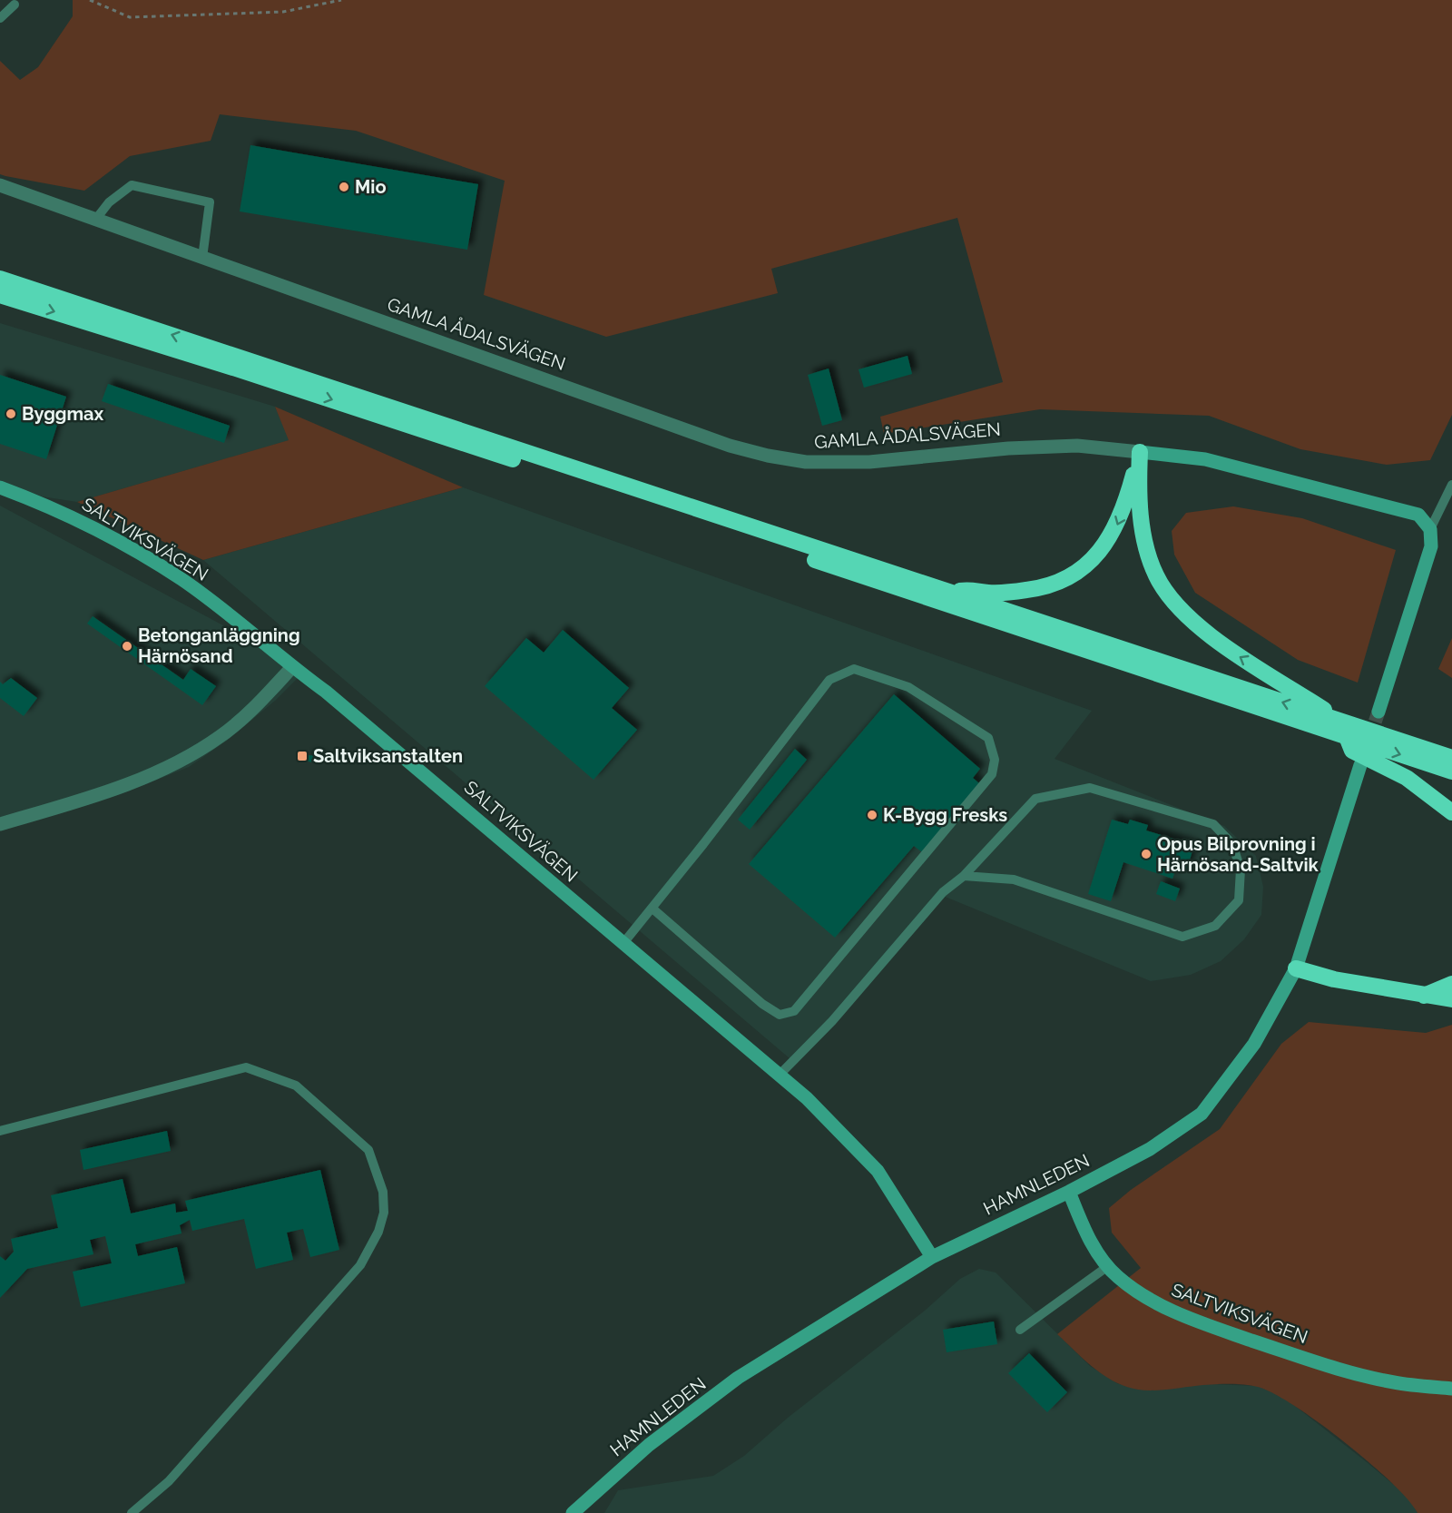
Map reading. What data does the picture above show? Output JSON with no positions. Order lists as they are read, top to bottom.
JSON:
{
  "streets": {
    "street": ["GAMLA ÅDALSVÄGEN", "SALTVIKSVÄGEN", "HAMNLEDEN"]
  },
  "crossings": [
    ["SALTVIKSVÄGEN", "HAMNLEDEN"]
  ],
  "places": {
    "other": [
      "Mio",
      "Byggmax",
      "Betonganläggning Härnösand",
      "K-Bygg Fresks",
      "Opus Bilprovning i Härnösand-Saltvik"
    ],
    "transit": ["Saltviksanstalten"]
  }
}
